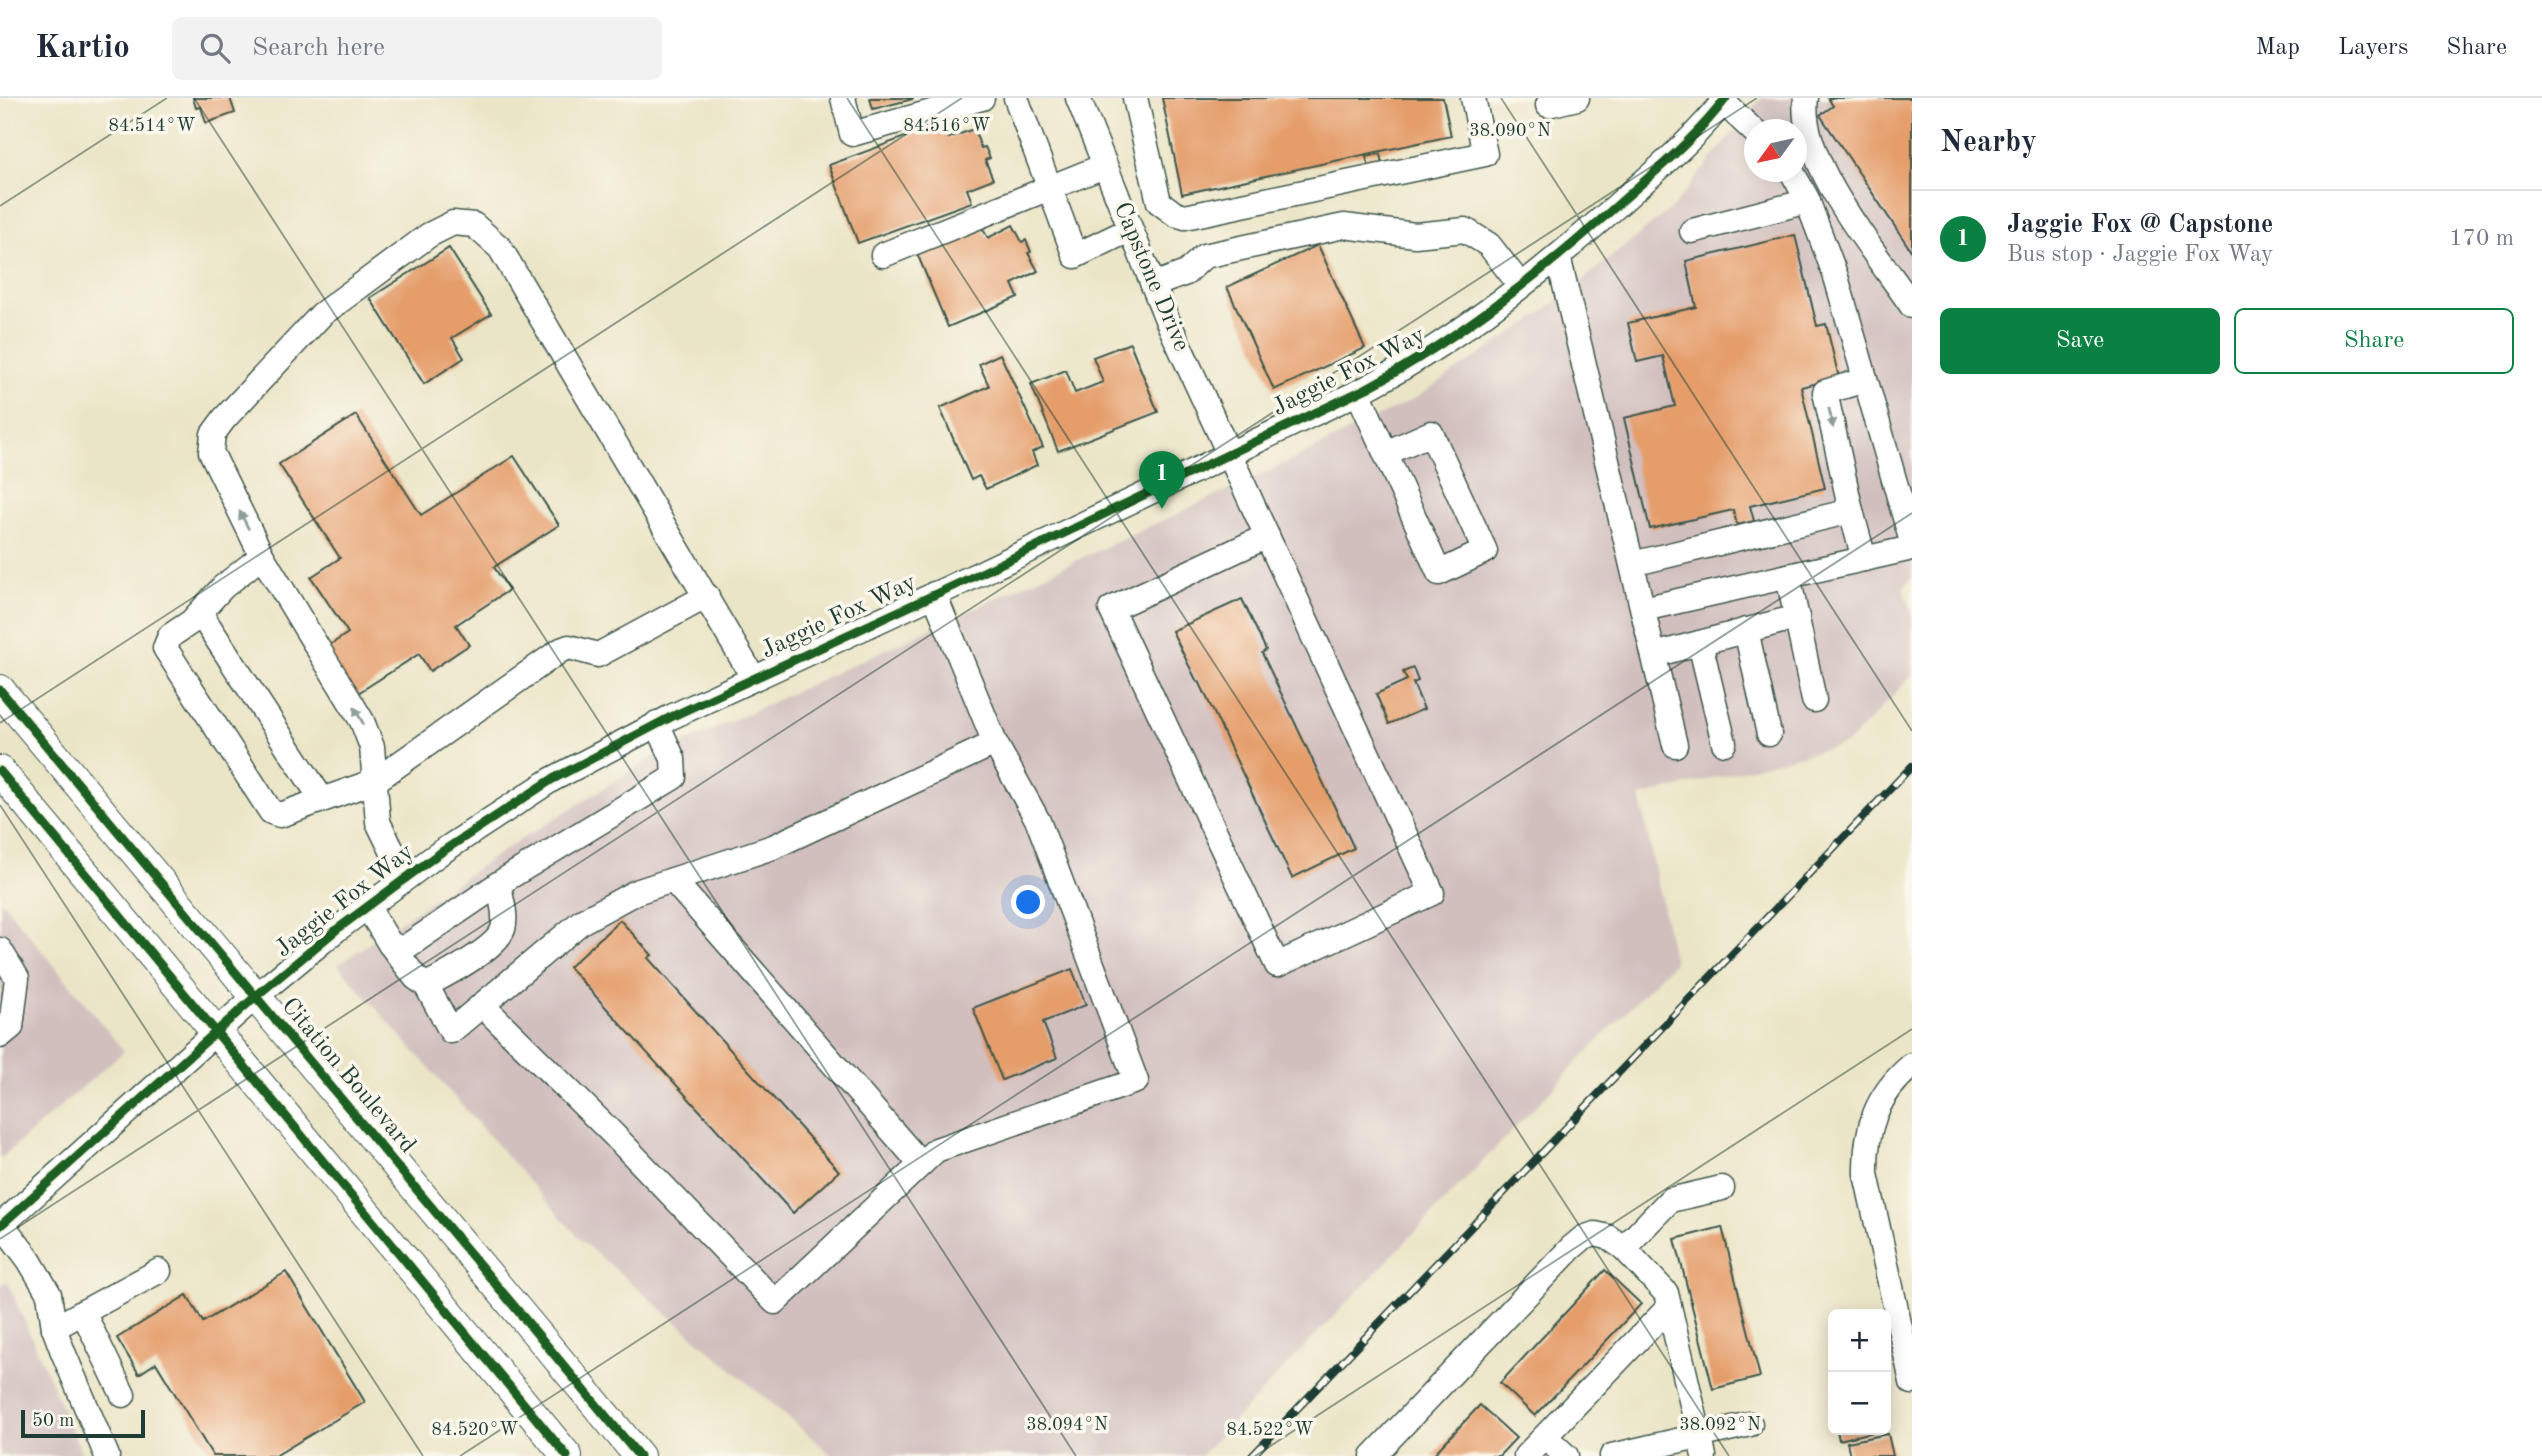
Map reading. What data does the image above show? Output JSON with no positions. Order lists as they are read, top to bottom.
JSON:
{
  "streets": {
    "main road": ["Citation Boulevard"],
    "street": ["Capstone Drive", "Jaggie Fox Way"]
  },
  "crossings": [
    ["Capstone Drive", "Jaggie Fox Way"],
    ["Jaggie Fox Way", "Citation Boulevard"]
  ],
  "scale_bar": "50 m",
  "north": "bottom left",
  "page": {
    "header": "Kartio",
    "search": "Search here",
    "nav": ["Map", "Layers", "Share"],
    "heading": "Nearby",
    "list": [
      {
        "mark": "1",
        "name": "Jaggie Fox @ Capstone",
        "note": "Bus stop · Jaggie Fox Way",
        "value": "170 m"
      }
    ],
    "buttons": ["Save", "Share"],
    "pins": "1",
    "map_buttons": ["+", "−"],
    "scale": "50 m"
  },
  "coordinates": [
    "84.514°W",
    "84.516°W",
    "38.090°N",
    "38.094°N",
    "38.092°N",
    "84.520°W",
    "84.522°W"
  ]
}
